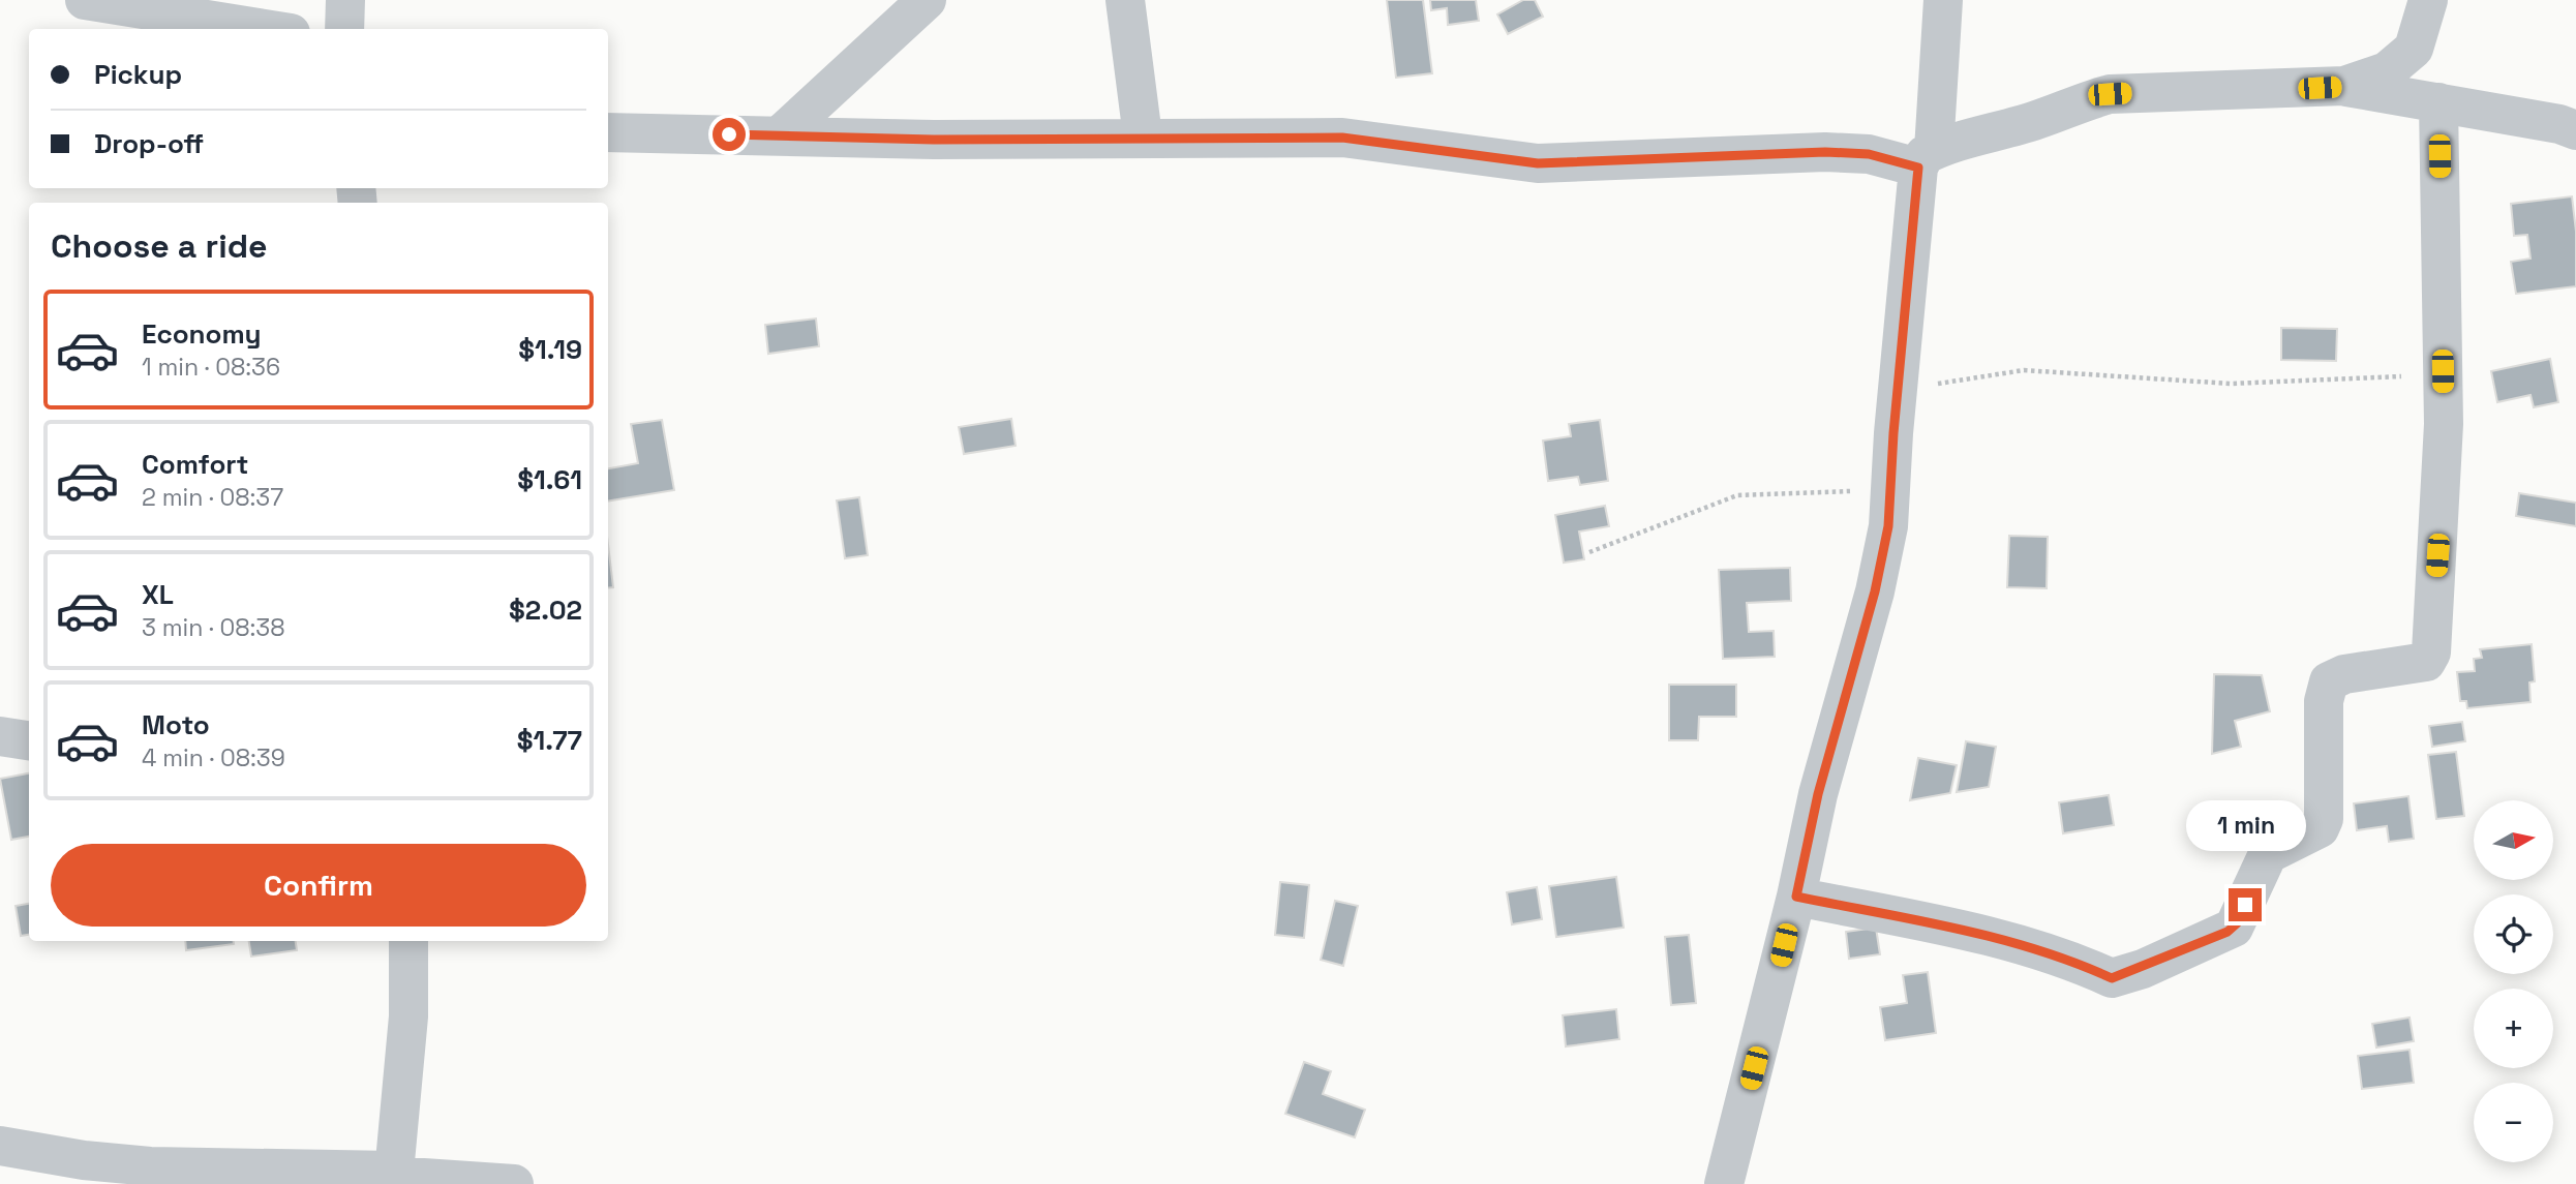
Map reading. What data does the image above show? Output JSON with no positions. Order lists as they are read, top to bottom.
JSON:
{
  "north": "right",
  "page": {
    "banner": ["Pickup", "Drop-off"],
    "heading": "Choose a ride",
    "list": [
      {
        "name": "Economy",
        "note": "1 min · 08:36",
        "value": "$1.19"
      },
      {
        "name": "Comfort",
        "note": "2 min · 08:37",
        "value": "$1.61"
      },
      {
        "name": "XL",
        "note": "3 min · 08:38",
        "value": "$2.02"
      },
      {
        "name": "Moto",
        "note": "4 min · 08:39",
        "value": "$1.77"
      }
    ],
    "map_buttons": ["+", "−"],
    "bubble": "1 min",
    "buttons": "Confirm"
  }
}
